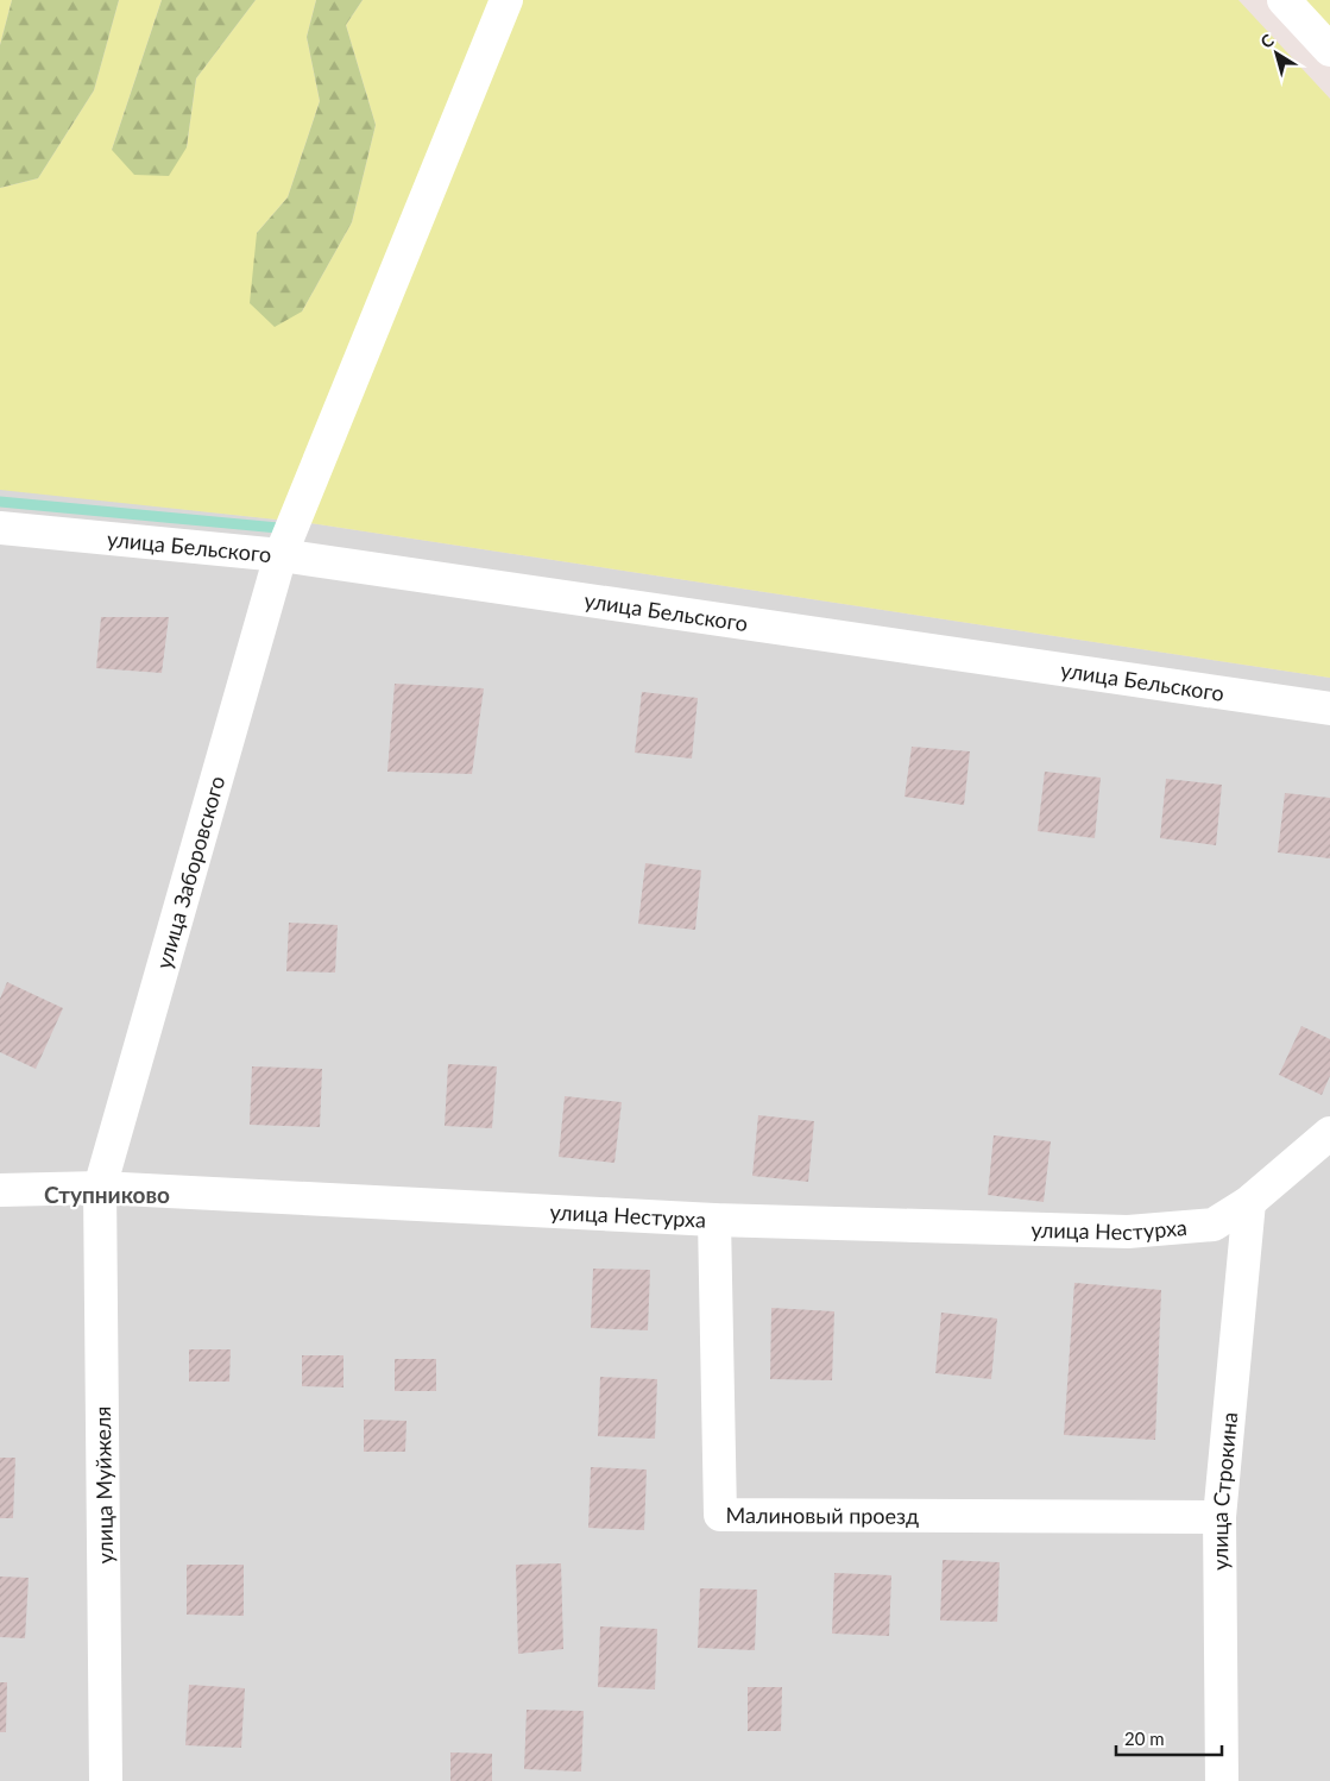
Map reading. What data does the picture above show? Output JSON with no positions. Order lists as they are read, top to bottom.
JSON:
{
  "streets": {
    "street": [
      "улица Бельского",
      "улица Заборовского",
      "улица Нестурха",
      "улица Муйжеля",
      "улица Строкина",
      "Малиновый проезд"
    ]
  },
  "crossings": [
    ["улица Бельского", "улица Заборовского"],
    ["улица Заборовского", "улица Нестурха"],
    ["улица Заборовского", "улица Муйжеля"],
    ["улица Нестурха", "улица Муйжеля"],
    ["улица Нестурха", "улица Строкина"],
    ["улица Нестурха", "Малиновый проезд"],
    ["улица Строкина", "Малиновый проезд"]
  ],
  "districts": ["Ступниково"],
  "scale_bar": "20 m",
  "north": "top left"
}
